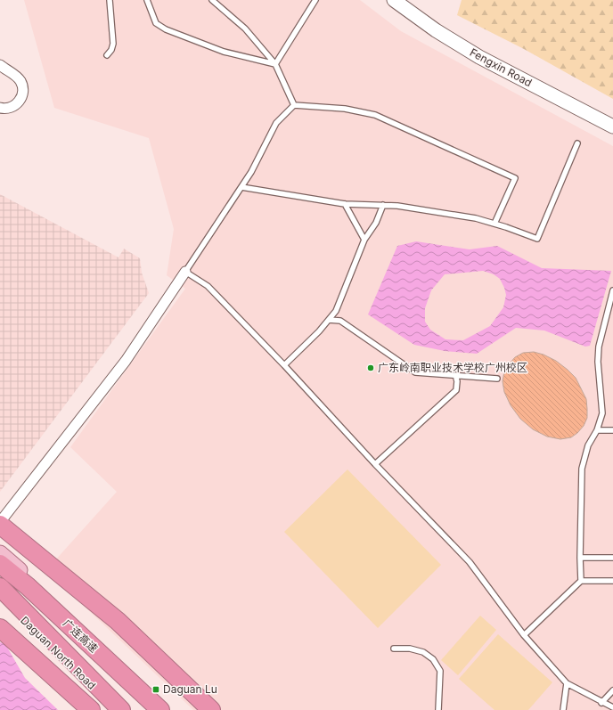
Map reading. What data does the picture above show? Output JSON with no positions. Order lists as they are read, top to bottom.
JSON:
{
  "streets": {
    "highway": ["广连高速"],
    "main road": ["Daguan North Road"],
    "street": ["Fengxin Road"]
  },
  "places": {
    "other": ["广东岭南职业技术学校广州校区"],
    "transit": ["Daguan Lu"]
  }
}
